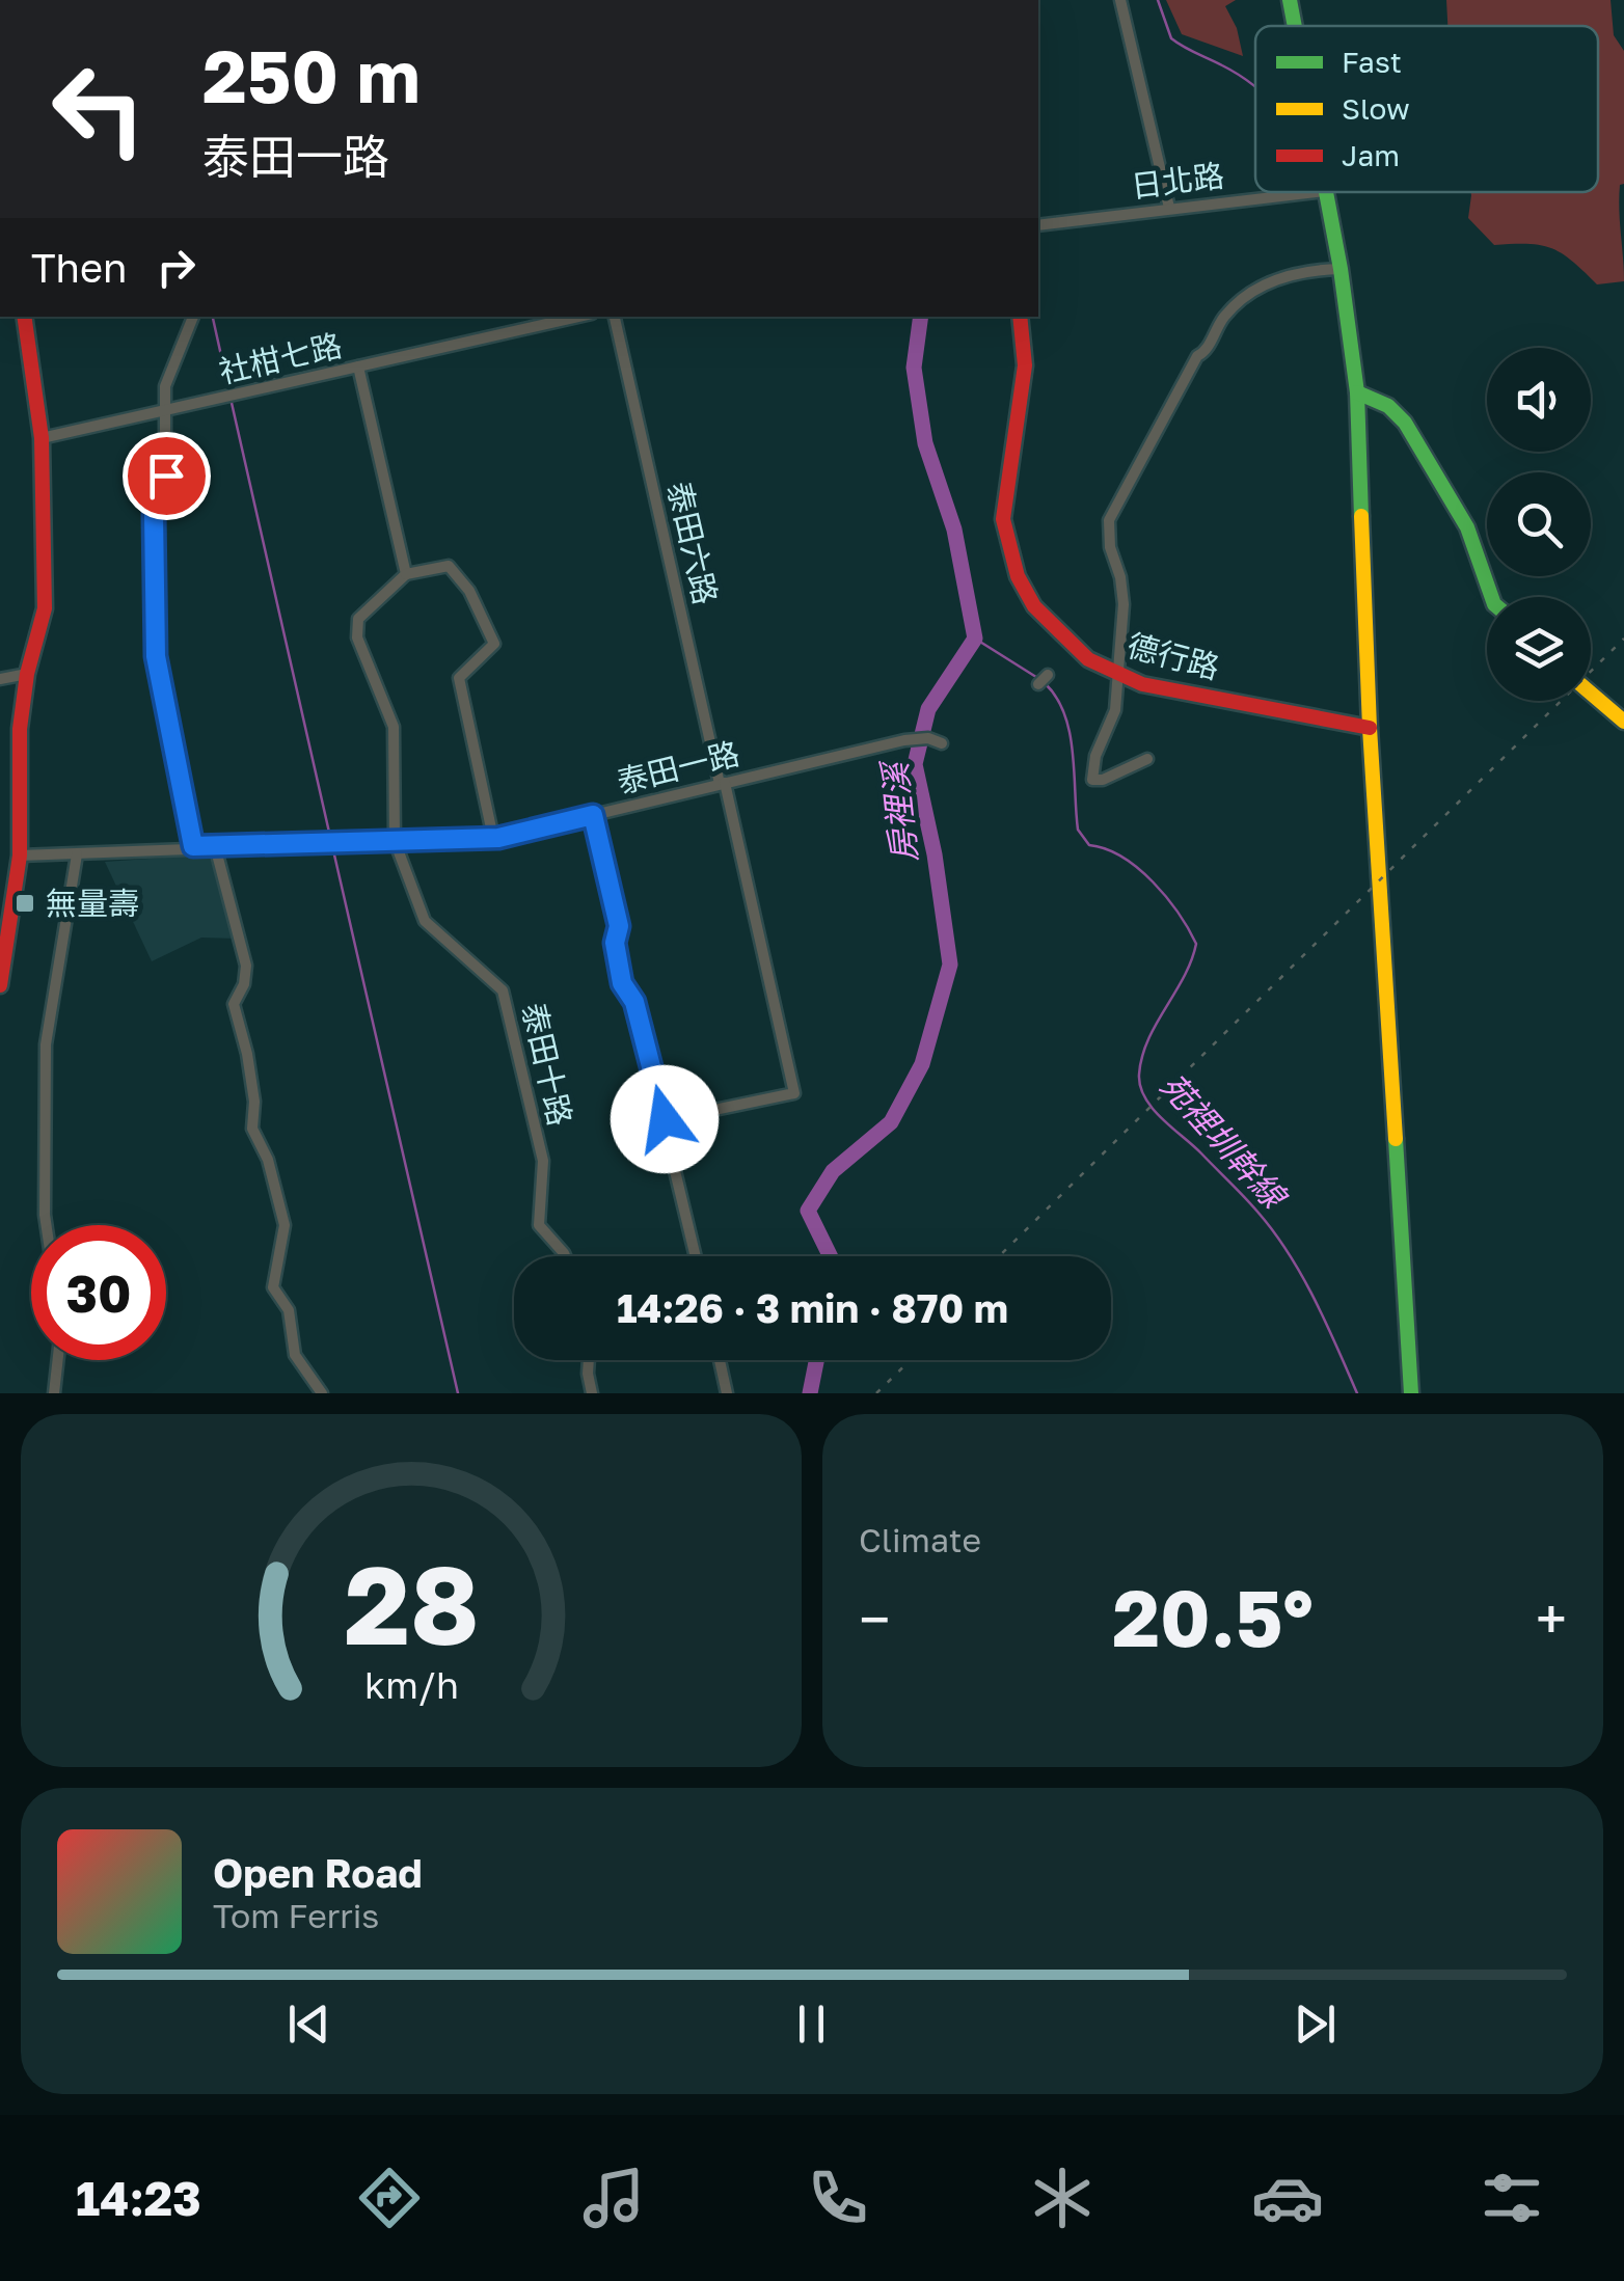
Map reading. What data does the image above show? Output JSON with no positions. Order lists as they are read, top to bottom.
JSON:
{
  "streets": {
    "street": [
      "日北路",
      "社柑七路",
      "泰田六路",
      "德行路",
      "泰田一路",
      "泰田十路"
    ]
  },
  "crossings": [
    ["泰田六路", "泰田一路"],
    ["泰田一路", "泰田十路"]
  ],
  "water": ["房裡溪", "苑裡圳幹線"],
  "places": {
    "transit": ["無量壽"]
  },
  "legend": ["Fast", "Slow", "Jam"],
  "page": {
    "turn": ["250 m", "泰田一路"],
    "then": "Then",
    "limit": "30",
    "trip": "14:26 · 3 min · 870 m",
    "tile": "Climate",
    "heat": ["−", "20.5°", "+"],
    "song": ["Open Road", "Tom Ferris"],
    "tabs": "14:23",
    "gauge": ["28", "km/h"]
  }
}
